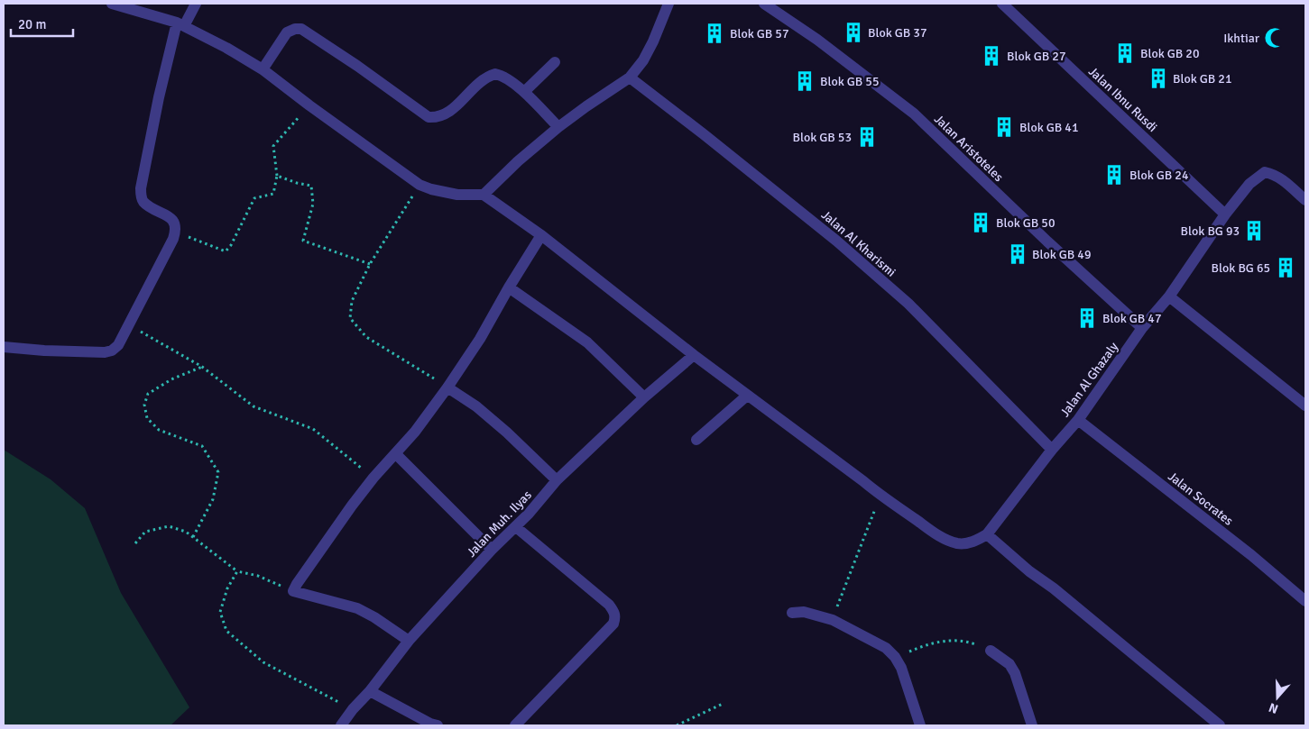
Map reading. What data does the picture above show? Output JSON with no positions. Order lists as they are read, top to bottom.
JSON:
{
  "streets": {
    "street": [
      "Jalan Ibnu Rusdi",
      "Jalan Aristoteles",
      "Jalan Al Kharismi",
      "Jalan Al Ghazaly",
      "Jalan Socrates",
      "Jalan Muh. Ilyas"
    ]
  },
  "crossings": [
    ["Jalan Ibnu Rusdi", "Jalan Al Ghazaly"],
    ["Jalan Aristoteles", "Jalan Al Ghazaly"],
    ["Jalan Al Kharismi", "Jalan Al Ghazaly"],
    ["Jalan Al Ghazaly", "Jalan Socrates"]
  ],
  "places": {
    "building": [
      "Blok GB 37",
      "Blok GB 57",
      "Blok GB 20",
      "Blok GB 27",
      "Blok GB 21",
      "Blok GB 55",
      "Blok GB 41",
      "Blok GB 53",
      "Blok GB 24",
      "Blok GB 50",
      "Blok BG 93",
      "Blok GB 49",
      "Blok BG 65",
      "Blok GB 47"
    ],
    "mosque": ["Ikhtiar"]
  },
  "scale_bar": "20 m",
  "north": "bottom"
}
